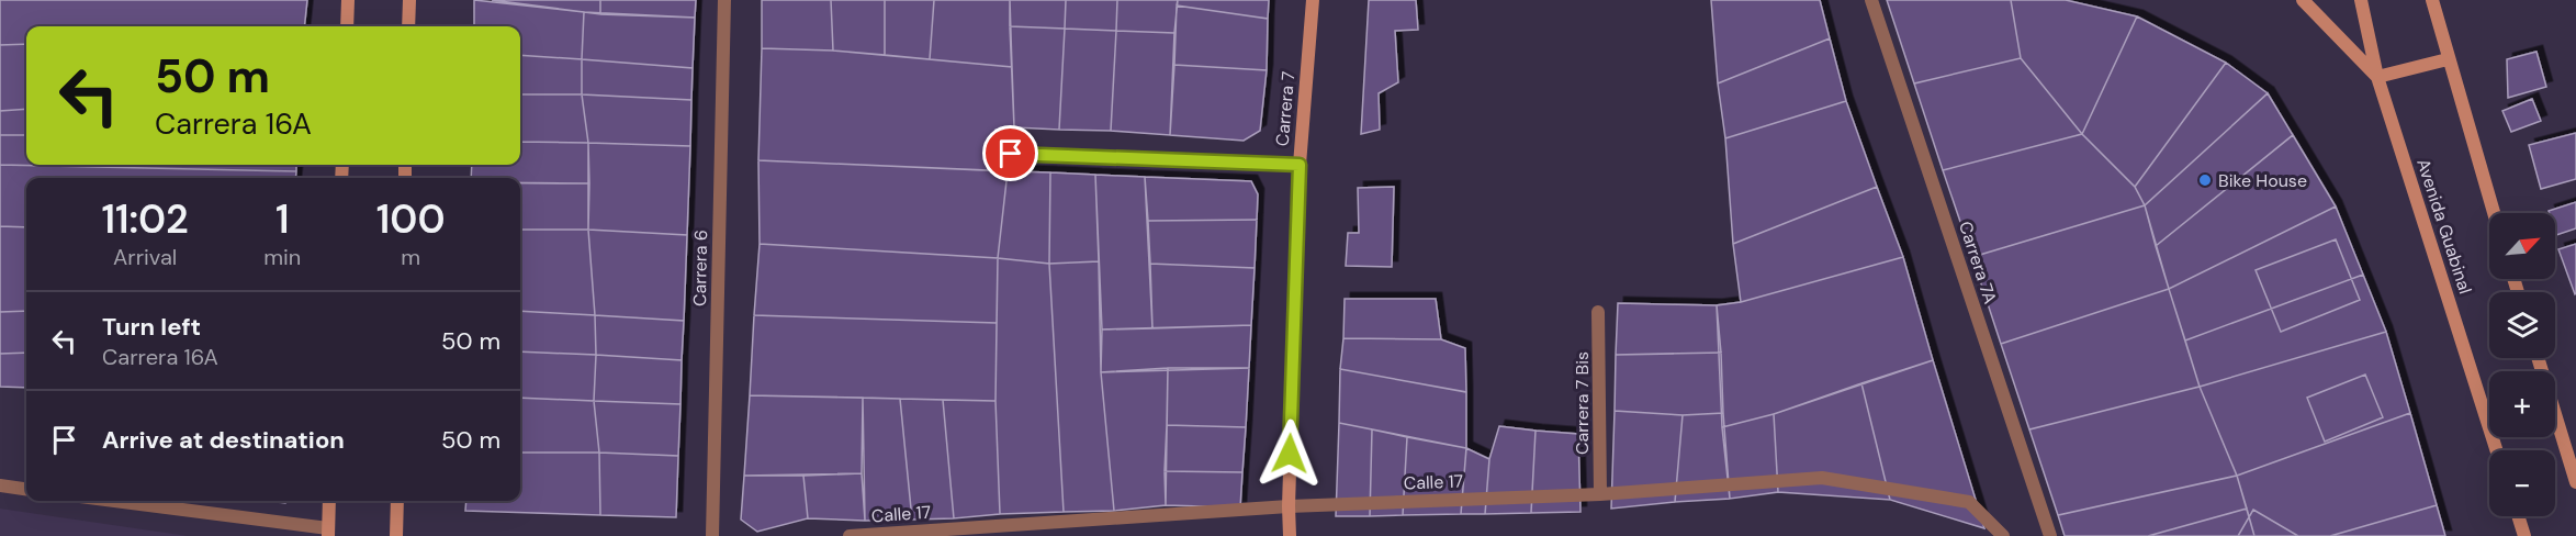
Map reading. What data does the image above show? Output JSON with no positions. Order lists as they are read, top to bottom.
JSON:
{
  "streets": {
    "main road": ["Carrera 7", "Avenida Guabinal"],
    "street": [
      "Carrera 7A",
      "Carrera 6",
      "Carrera 7 Bis",
      "Calle 17"
    ]
  },
  "crossings": [
    ["Carrera 7", "Calle 17"],
    ["Carrera 7 Bis", "Calle 17"]
  ],
  "places": ["Bike House"],
  "north": "top right",
  "page": {
    "turn": ["50 m", "Carrera 16A"],
    "eta": [
      "11:02",
      "Arrival",
      "1",
      "min",
      "100",
      "m"
    ],
    "map_buttons": ["+", "−"],
    "list": [
      {
        "name": "Turn left",
        "note": "Carrera 16A",
        "value": "50 m"
      },
      {
        "name": "Arrive at destination",
        "value": "50 m"
      }
    ]
  }
}
